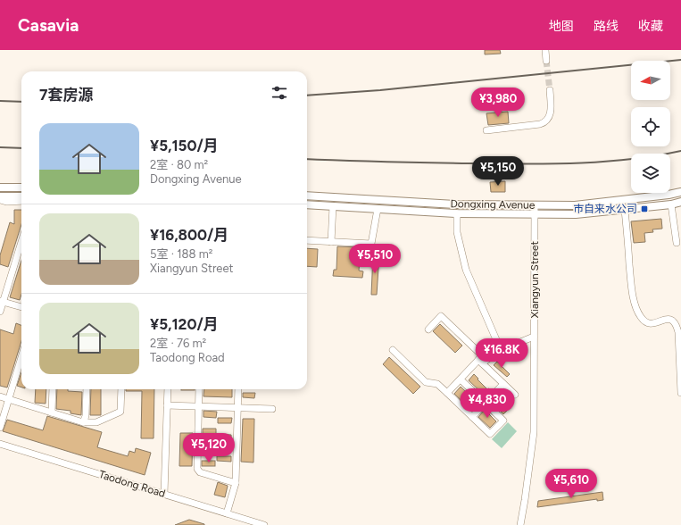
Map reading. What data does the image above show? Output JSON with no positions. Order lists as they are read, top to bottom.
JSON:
{
  "streets": {
    "main road": ["Dongxing Avenue"],
    "street": ["Xiangyun Street", "Taodong Road"]
  },
  "crossings": [
    ["Dongxing Avenue", "Xiangyun Street"]
  ],
  "places": {
    "transit": ["巿自来水公司"]
  },
  "north": "left",
  "page": {
    "header": "Casavia",
    "nav": ["地图", "路线", "收藏"],
    "heading": "7套房源",
    "price": [
      "¥3,980",
      "¥5,150",
      "¥5,510",
      "¥16.8K",
      "¥4,830",
      "¥5,120",
      "¥5,610"
    ],
    "list": [
      {
        "name": "¥5,150/月",
        "note": "2室 · 80 m² · Dongxing Avenue"
      },
      {
        "name": "¥16,800/月",
        "note": "5室 · 188 m² · Xiangyun Street"
      },
      {
        "name": "¥5,120/月",
        "note": "2室 · 76 m² · Taodong Road"
      }
    ]
  }
}
